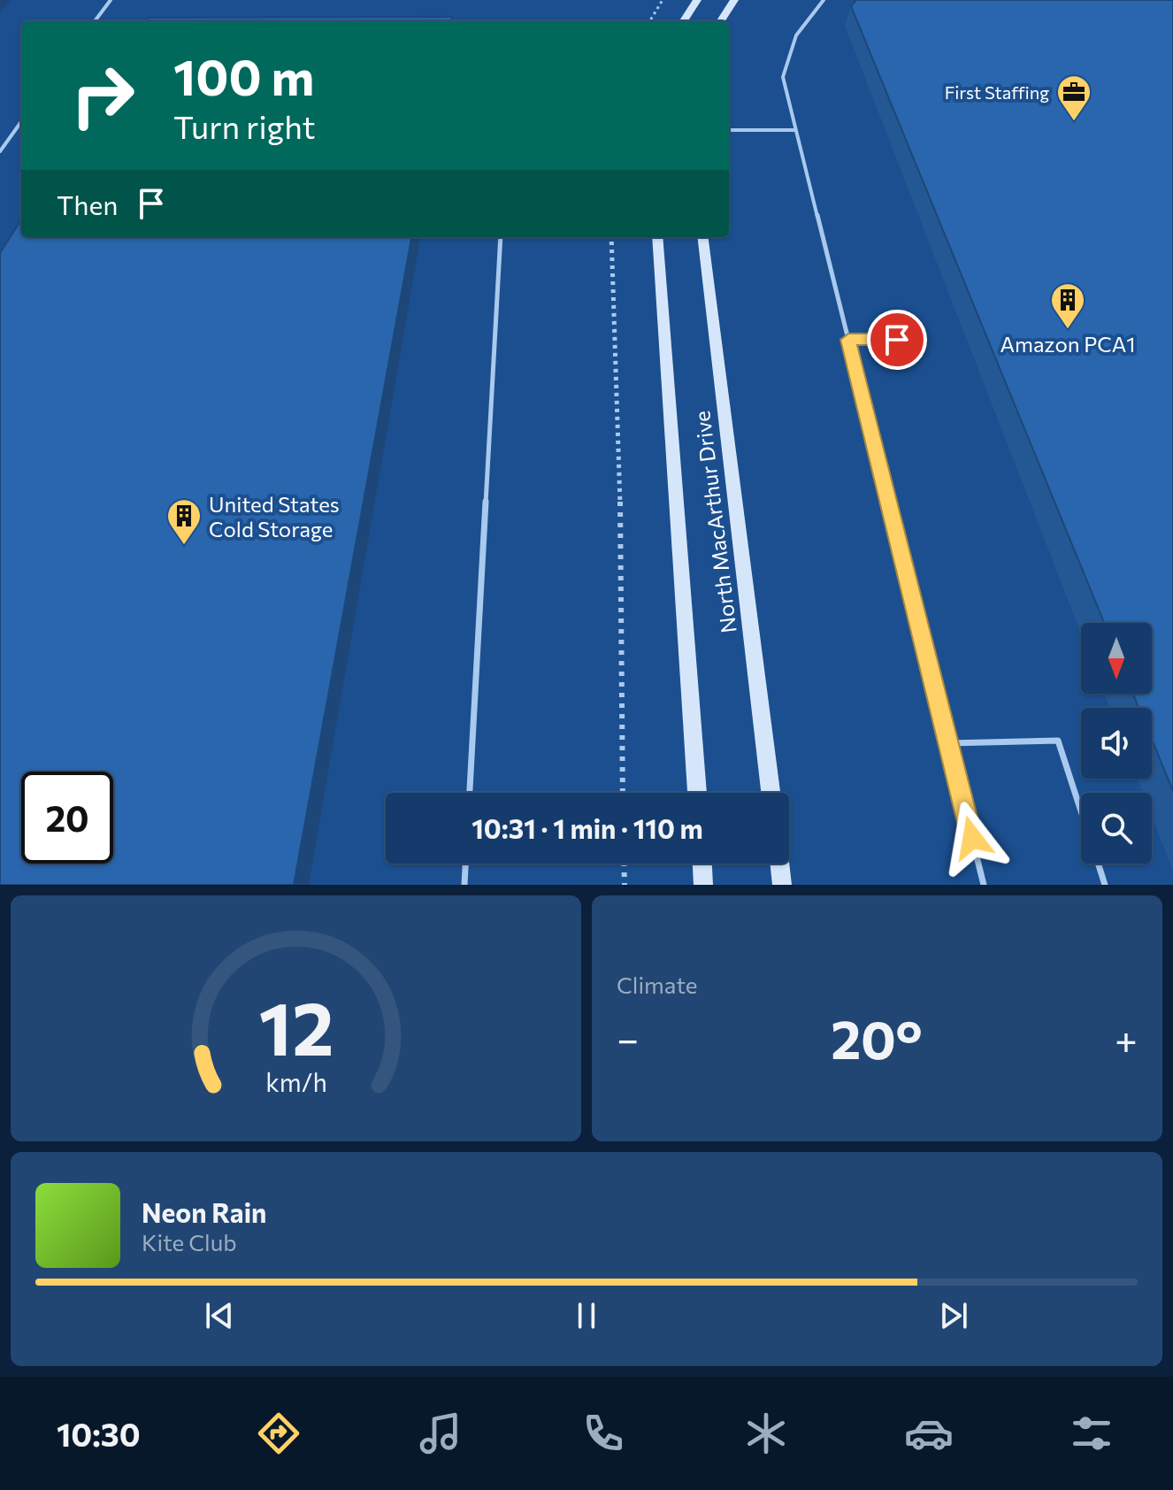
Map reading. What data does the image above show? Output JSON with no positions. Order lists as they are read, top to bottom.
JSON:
{
  "streets": {
    "main road": ["North MacArthur Drive"]
  },
  "places": {
    "office": ["First Staffing"],
    "building": ["Amazon PCA1", "United States Cold Storage"]
  },
  "north": "bottom",
  "page": {
    "turn": ["100 m", "Turn right"],
    "then": "Then",
    "limit": "20",
    "trip": "10:31 · 1 min · 110 m",
    "tile": "Climate",
    "heat": ["−", "20°", "+"],
    "song": ["Neon Rain", "Kite Club"],
    "tabs": "10:30",
    "gauge": ["12", "km/h"]
  }
}
